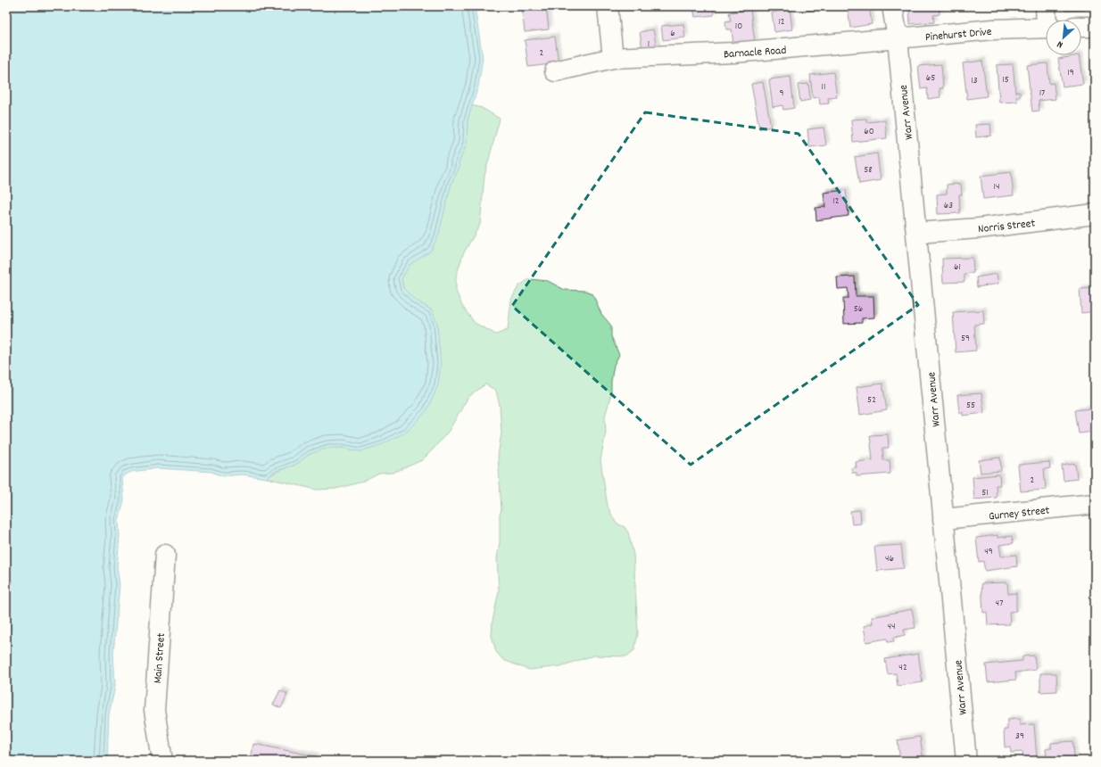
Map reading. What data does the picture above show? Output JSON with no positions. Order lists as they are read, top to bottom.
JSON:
{
  "streets": {
    "street": [
      "Pinehurst Drive",
      "Barnacle Road",
      "Warr Avenue",
      "Norris Street",
      "Gurney Street",
      "Main Street"
    ]
  },
  "crossings": [
    ["Pinehurst Drive", "Barnacle Road"],
    ["Pinehurst Drive", "Warr Avenue"],
    ["Barnacle Road", "Warr Avenue"],
    ["Warr Avenue", "Norris Street"],
    ["Warr Avenue", "Gurney Street"]
  ],
  "house_numbers": [
    "12",
    "10",
    "6",
    "1",
    "2",
    "19",
    "65",
    "15",
    "13",
    "11",
    "9",
    "17",
    "60",
    "58",
    "14",
    "12",
    "63",
    "61",
    "56",
    "59",
    "52",
    "55",
    "2",
    "51",
    "49",
    "46",
    "47",
    "44",
    "42",
    "39"
  ],
  "north": "bottom left"
}
